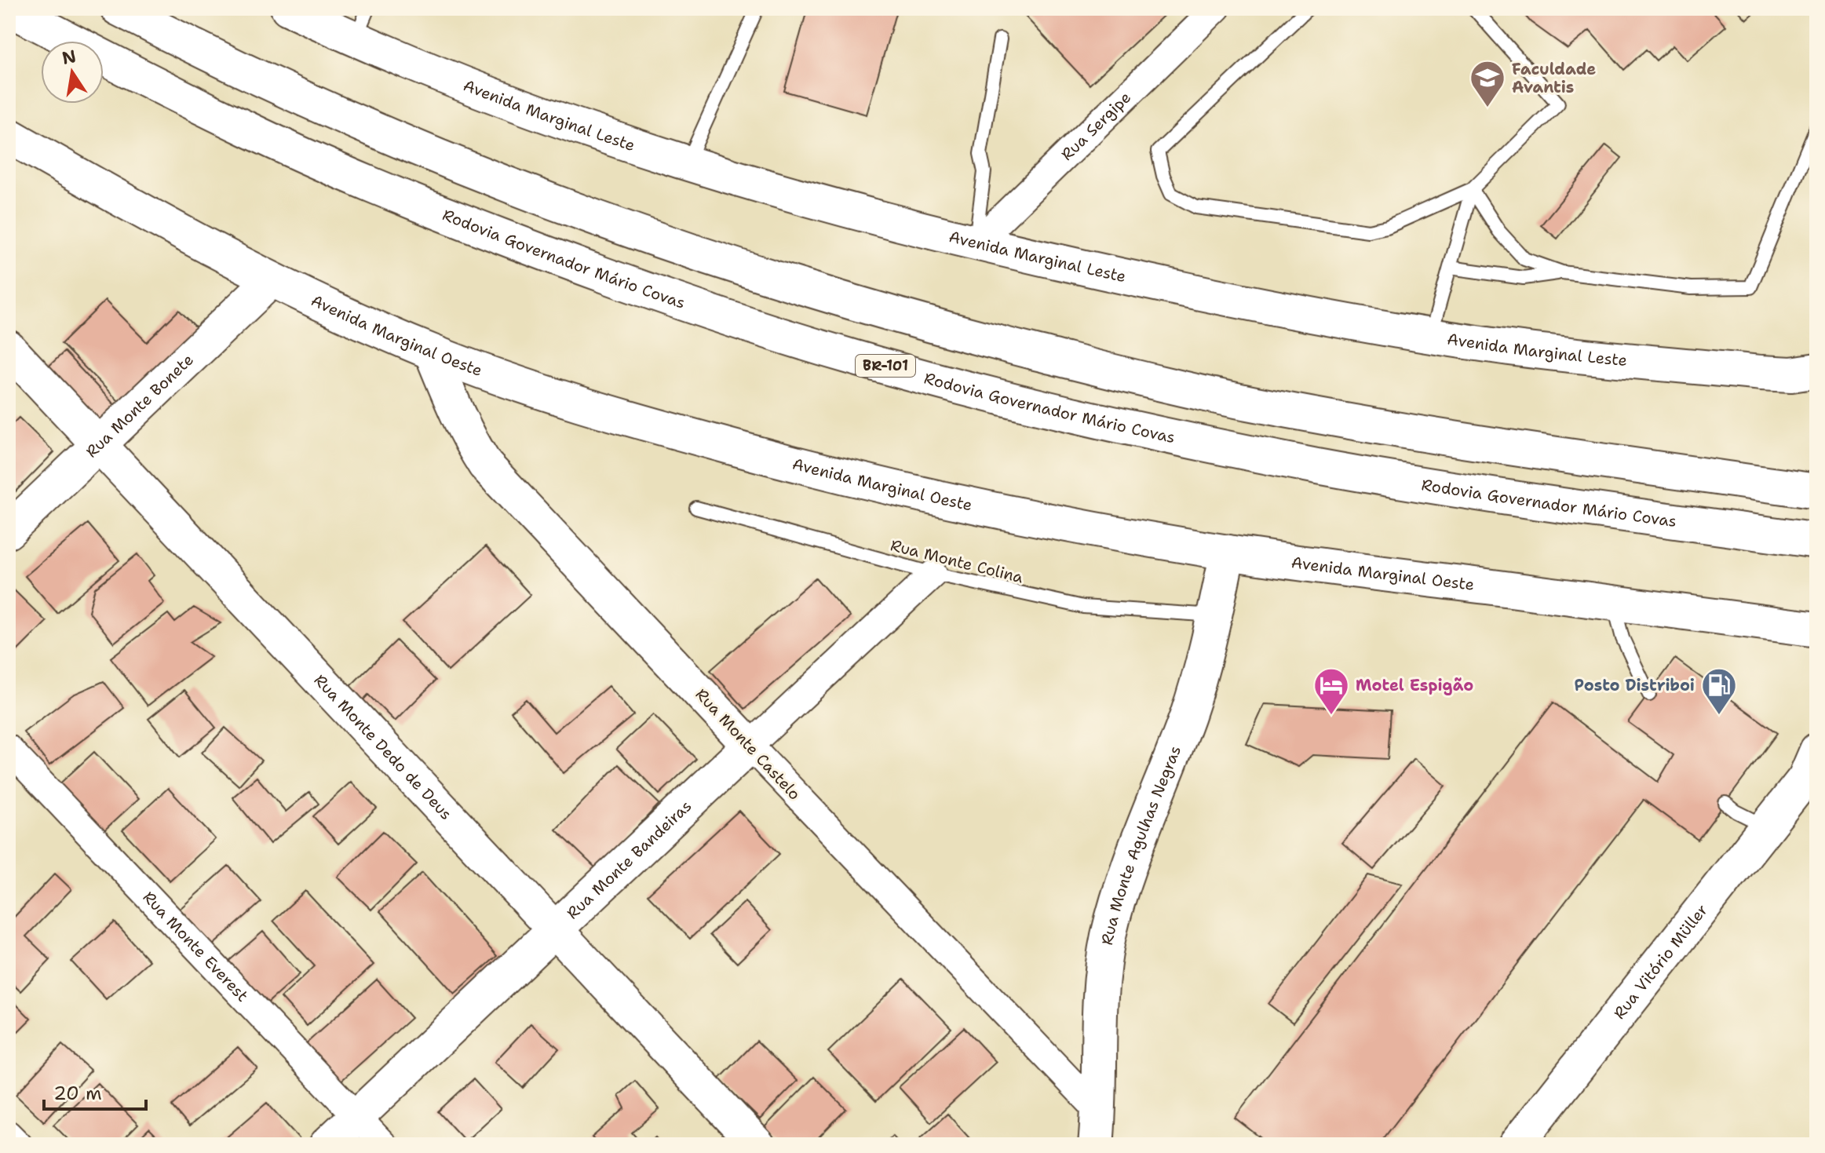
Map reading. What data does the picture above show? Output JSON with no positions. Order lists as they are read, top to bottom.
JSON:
{
  "streets": {
    "main road": [
      "Avenida Marginal Leste",
      "Rodovia Governador Mário Covas",
      "Avenida Marginal Oeste",
      "BR-101",
      "Rua Monte Bonete",
      "Rua Monte Castelo",
      "Rua Monte Dedo de Deus",
      "Rua Monte Agulhas Negras",
      "Rua Monte Bandeiras",
      "Rua Vitório Müller"
    ],
    "street": ["Rua Sergipe", "Rua Monte Everest"],
    "lane": ["Rua Monte Colina"]
  },
  "crossings": [
    ["Avenida Marginal Leste", "Rua Sergipe"],
    ["Avenida Marginal Oeste", "Rua Monte Bonete"],
    ["Avenida Marginal Oeste", "Rua Monte Castelo"],
    ["Avenida Marginal Oeste", "Rua Monte Agulhas Negras"],
    ["Rua Monte Bonete", "Rua Monte Dedo de Deus"],
    ["Rua Monte Colina", "Rua Monte Agulhas Negras"],
    ["Rua Monte Colina", "Rua Monte Bandeiras"],
    ["Rua Monte Castelo", "Rua Monte Agulhas Negras"],
    ["Rua Monte Castelo", "Rua Monte Bandeiras"],
    ["Rua Monte Dedo de Deus", "Rua Monte Bandeiras"],
    ["Rua Monte Bandeiras", "Rua Monte Everest"]
  ],
  "places": {
    "school or university": ["Faculdade Avantis"],
    "hotel": ["Motel Espigão"],
    "fuel station": ["Posto Distriboi"]
  },
  "scale_bar": "20 m",
  "north": "top"
}
